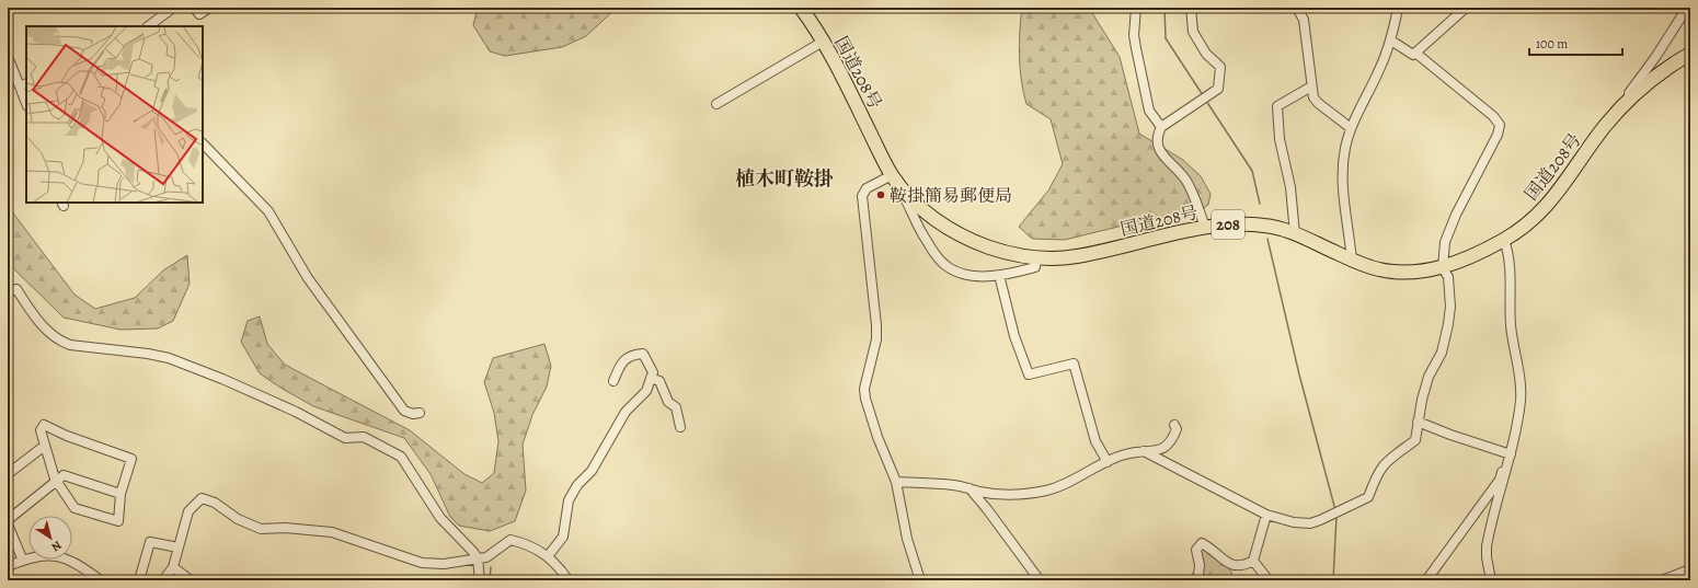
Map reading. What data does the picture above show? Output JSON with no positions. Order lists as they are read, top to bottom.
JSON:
{
  "streets": {
    "highway": ["国道208号", "208"]
  },
  "districts": ["植木町鞍掛"],
  "places": ["鞍掛簡易郵便局"],
  "scale_bar": "100 m",
  "north": "bottom right"
}
